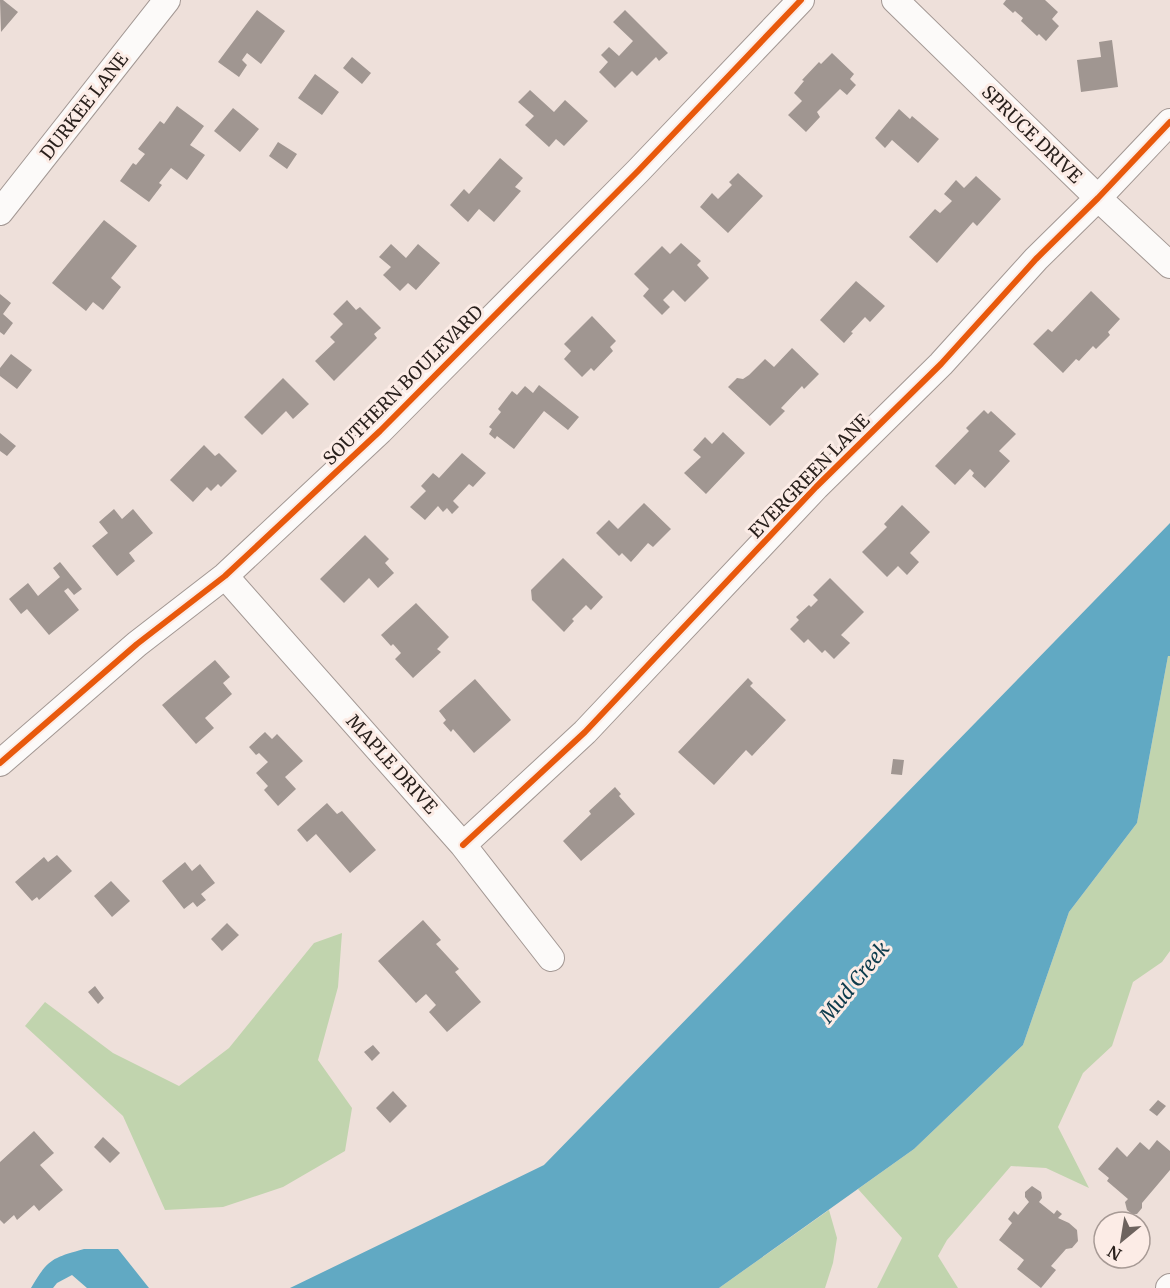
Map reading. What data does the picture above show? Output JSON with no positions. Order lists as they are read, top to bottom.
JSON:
{
  "streets": {
    "street": [
      "DURKEE LANE",
      "SPRUCE DRIVE",
      "SOUTHERN BOULEVARD",
      "EVERGREEN LANE",
      "MAPLE DRIVE"
    ]
  },
  "crossings": [
    ["SPRUCE DRIVE", "EVERGREEN LANE"],
    ["SOUTHERN BOULEVARD", "MAPLE DRIVE"],
    ["EVERGREEN LANE", "MAPLE DRIVE"]
  ],
  "water": ["Mud Creek"],
  "north": "bottom left"
}
